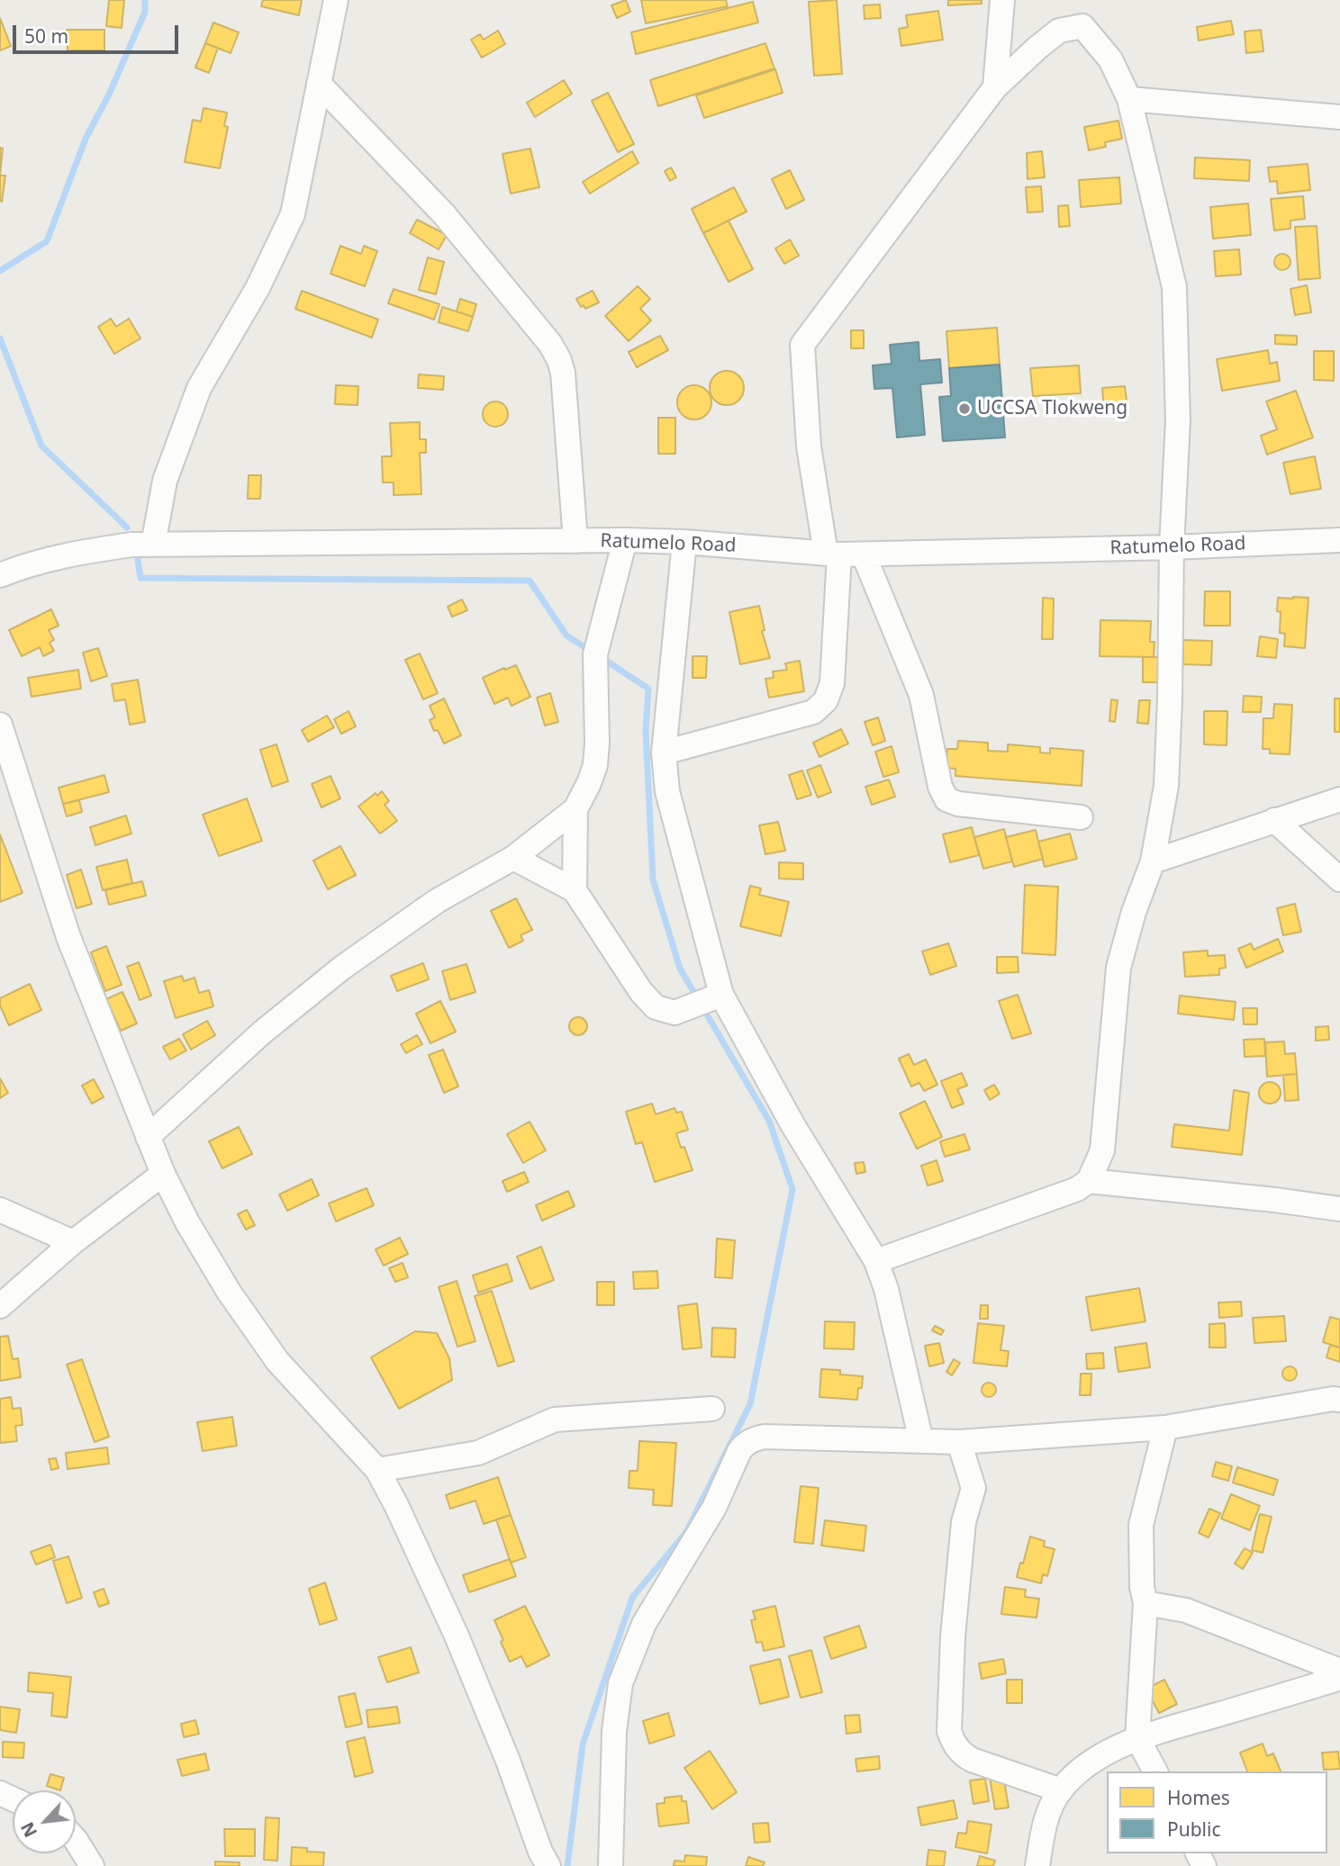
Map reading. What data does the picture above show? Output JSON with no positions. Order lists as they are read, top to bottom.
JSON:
{
  "streets": {
    "street": ["Ratumelo Road"]
  },
  "places": ["UCCSA Tlokweng"],
  "legend": ["Homes", "Public"],
  "scale_bar": "50 m",
  "north": "bottom left"
}
